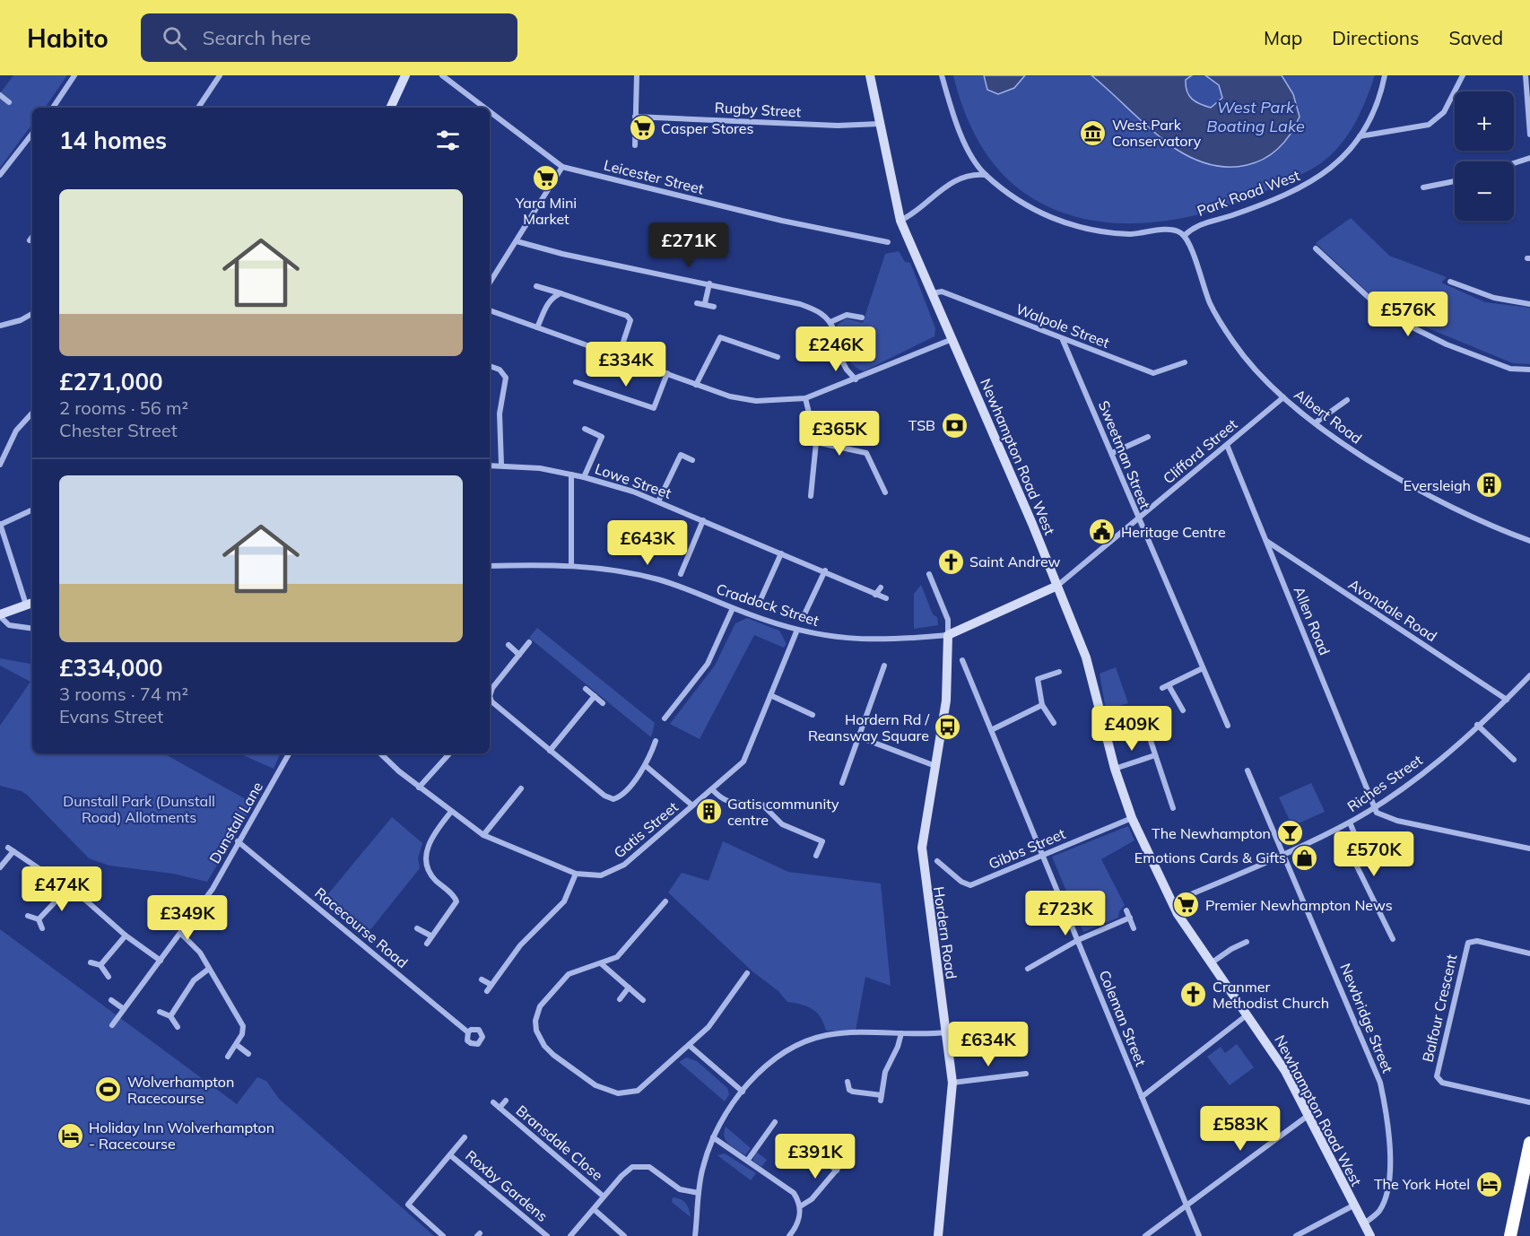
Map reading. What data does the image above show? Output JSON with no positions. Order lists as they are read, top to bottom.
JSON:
{
  "streets": {
    "street": [
      "Rugby Street",
      "Leicester Street",
      "Park Road West",
      "Walpole Street",
      "Albert Road",
      "Clifford Street",
      "Sweetman Street",
      "Newhampton Road West",
      "Lowe Street",
      "Craddock Street",
      "Avondale Road",
      "Allen Road",
      "Riches Street",
      "Dunstall Lane",
      "Gatis Street",
      "Gibbs Street",
      "Racecourse Road",
      "Hordern Road",
      "Balfour Crescent",
      "Coleman Street",
      "Newbridge Street",
      "Bransdale Close",
      "Roxby Gardens"
    ]
  },
  "crossings": [
    ["Rugby Street", "Newhampton Road West"],
    ["Park Road West", "Albert Road"],
    ["Walpole Street", "Sweetman Street"],
    ["Walpole Street", "Newhampton Road West"],
    ["Albert Road", "Clifford Street"],
    ["Clifford Street", "Sweetman Street"],
    ["Clifford Street", "Newhampton Road West"],
    ["Clifford Street", "Allen Road"],
    ["Newhampton Road West", "Riches Street"],
    ["Newhampton Road West", "Gibbs Street"],
    ["Newhampton Road West", "Newbridge Street"],
    ["Craddock Street", "Gatis Street"],
    ["Craddock Street", "Hordern Road"],
    ["Avondale Road", "Allen Road"],
    ["Avondale Road", "Riches Street"],
    ["Allen Road", "Riches Street"],
    ["Riches Street", "Newbridge Street"],
    ["Dunstall Lane", "Racecourse Road"],
    ["Gibbs Street", "Coleman Street"]
  ],
  "water": ["West Park Boating Lake"],
  "parks": ["Dunstall Park (Dunstall Road) Allotments"],
  "places": {
    "supermarket": ["Casper Stores", "Yara Mini Market", "Premier Newhampton News"],
    "museum": ["West Park Conservatory"],
    "bank": ["TSB"],
    "building": ["Eversleigh", "Gatis community centre"],
    "public building": ["Heritage Centre"],
    "church": ["Saint Andrew", "Cranmer Methodist Church"],
    "bus stop": ["Hordern Rd / Reansway Square"],
    "bar": ["The Newhampton"],
    "shop": ["Emotions Cards & Gifts"],
    "sports": ["Wolverhampton Racecourse"],
    "hotel": ["Holiday Inn Wolverhampton - Racecourse", "The York Hotel"]
  },
  "page": {
    "header": "Habito",
    "search": "Search here",
    "nav": ["Map", "Directions", "Saved"],
    "map_buttons": ["+", "−"],
    "heading": "14 homes",
    "list": [
      {
        "name": "£271,000",
        "note": "2 rooms · 56 m² · Chester Street"
      },
      {
        "name": "£334,000",
        "note": "3 rooms · 74 m² · Evans Street"
      }
    ],
    "price": [
      "£271K",
      "£576K",
      "£246K",
      "£334K",
      "£365K",
      "£643K",
      "£409K",
      "£570K",
      "£474K",
      "£723K",
      "£349K",
      "£634K",
      "£583K",
      "£391K"
    ]
  }
}
